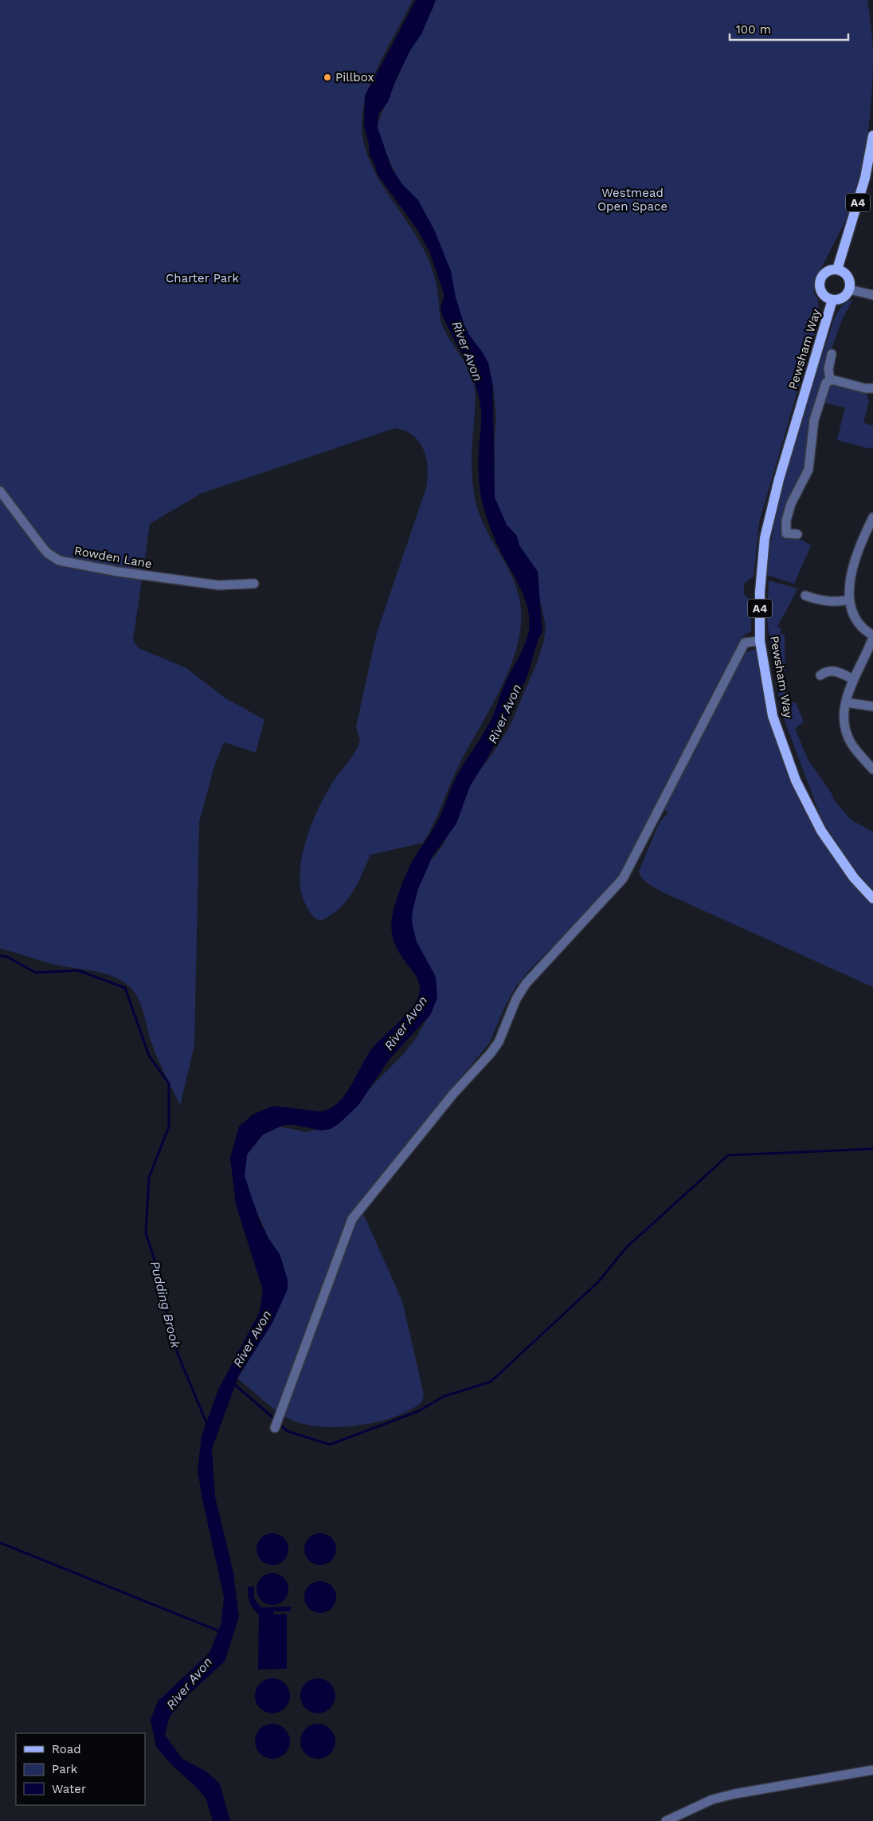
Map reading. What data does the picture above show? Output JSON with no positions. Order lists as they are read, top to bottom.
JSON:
{
  "streets": {
    "main road": ["A4", "Pewsham Way"],
    "street": ["Rowden Lane"]
  },
  "crossings": [
    ["A4", "Pewsham Way"]
  ],
  "water": ["River Avon", "Pudding Brook"],
  "parks": ["Westmead Open Space", "Charter Park"],
  "places": ["Pillbox"],
  "legend": ["Road", "Park", "Water"],
  "scale_bar": "100 m"
}
